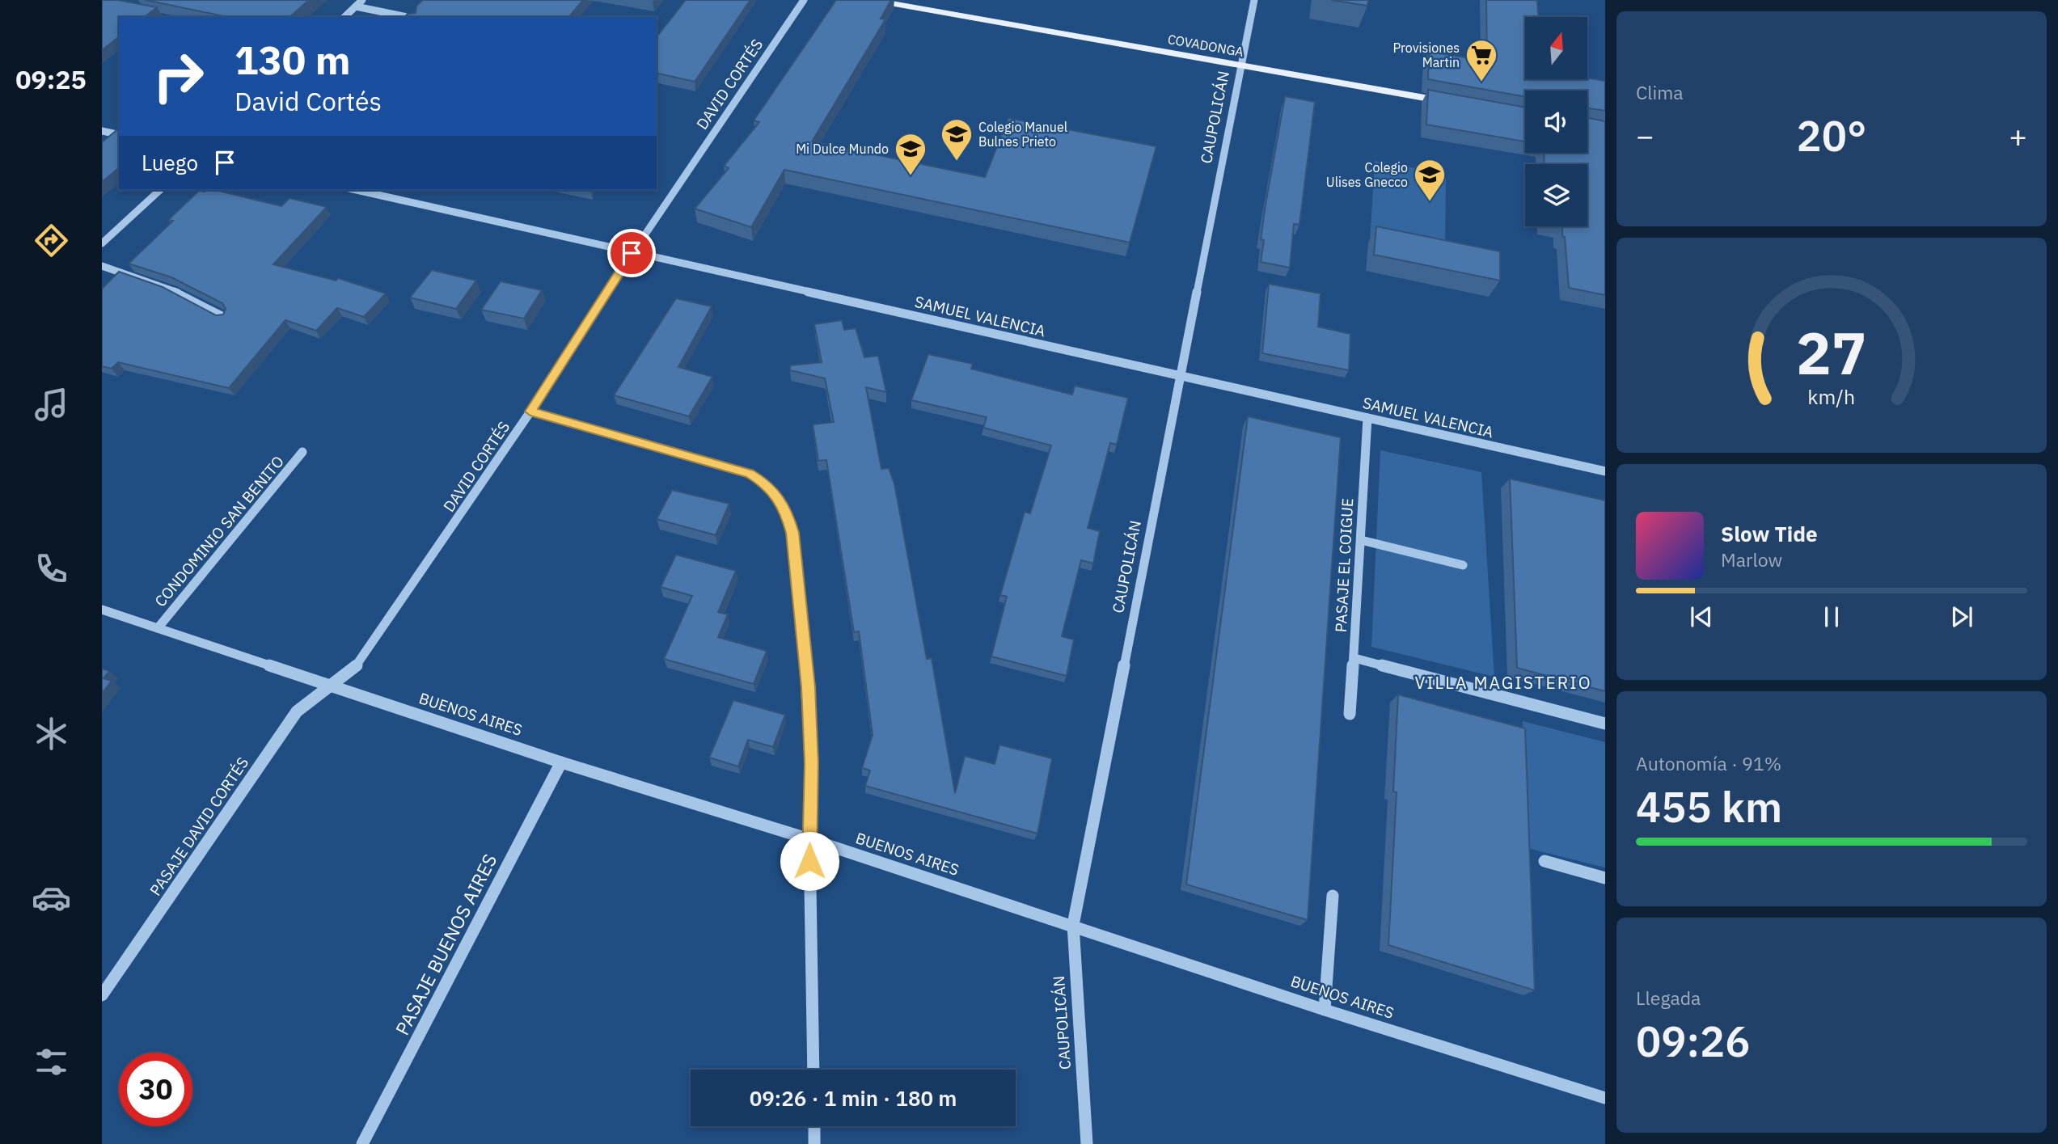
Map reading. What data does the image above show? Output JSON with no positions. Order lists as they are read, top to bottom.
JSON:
{
  "streets": {
    "main road": ["COVADONGA"],
    "street": [
      "DAVID CORTÉS",
      "CAUPOLICÁN",
      "SAMUEL VALENCIA",
      "CONDOMINIO SAN BENITO",
      "PASAJE EL COIGUE",
      "BUENOS AIRES",
      "PASAJE DAVID CORTÉS",
      "PASAJE BUENOS AIRES"
    ]
  },
  "crossings": [
    ["COVADONGA", "CAUPOLICÁN"],
    ["DAVID CORTÉS", "SAMUEL VALENCIA"],
    ["DAVID CORTÉS", "BUENOS AIRES"],
    ["DAVID CORTÉS", "PASAJE DAVID CORTÉS"],
    ["CAUPOLICÁN", "SAMUEL VALENCIA"],
    ["CAUPOLICÁN", "BUENOS AIRES"],
    ["SAMUEL VALENCIA", "PASAJE EL COIGUE"],
    ["CONDOMINIO SAN BENITO", "BUENOS AIRES"],
    ["BUENOS AIRES", "PASAJE DAVID CORTÉS"],
    ["BUENOS AIRES", "PASAJE BUENOS AIRES"]
  ],
  "districts": ["VILLA MAGISTERIO"],
  "places": {
    "supermarket": ["Provisiones Martin"],
    "school or university": ["Colegio Manuel Bulnes Prieto", "Mi Dulce Mundo", "Colegio Ulises Gnecco"]
  },
  "north": "top",
  "page": {
    "tabs": "09:25",
    "tile": [
      "Clima",
      ["Autonomía · 91%", "455 km"],
      ["Llegada", "09:26"]
    ],
    "turn": ["130 m", "David Cortés"],
    "heat": ["−", "20°", "+"],
    "then": "Luego",
    "song": ["Slow Tide", "Marlow"],
    "limit": "30",
    "trip": "09:26 · 1 min · 180 m",
    "gauge": ["27", "km/h"]
  }
}
